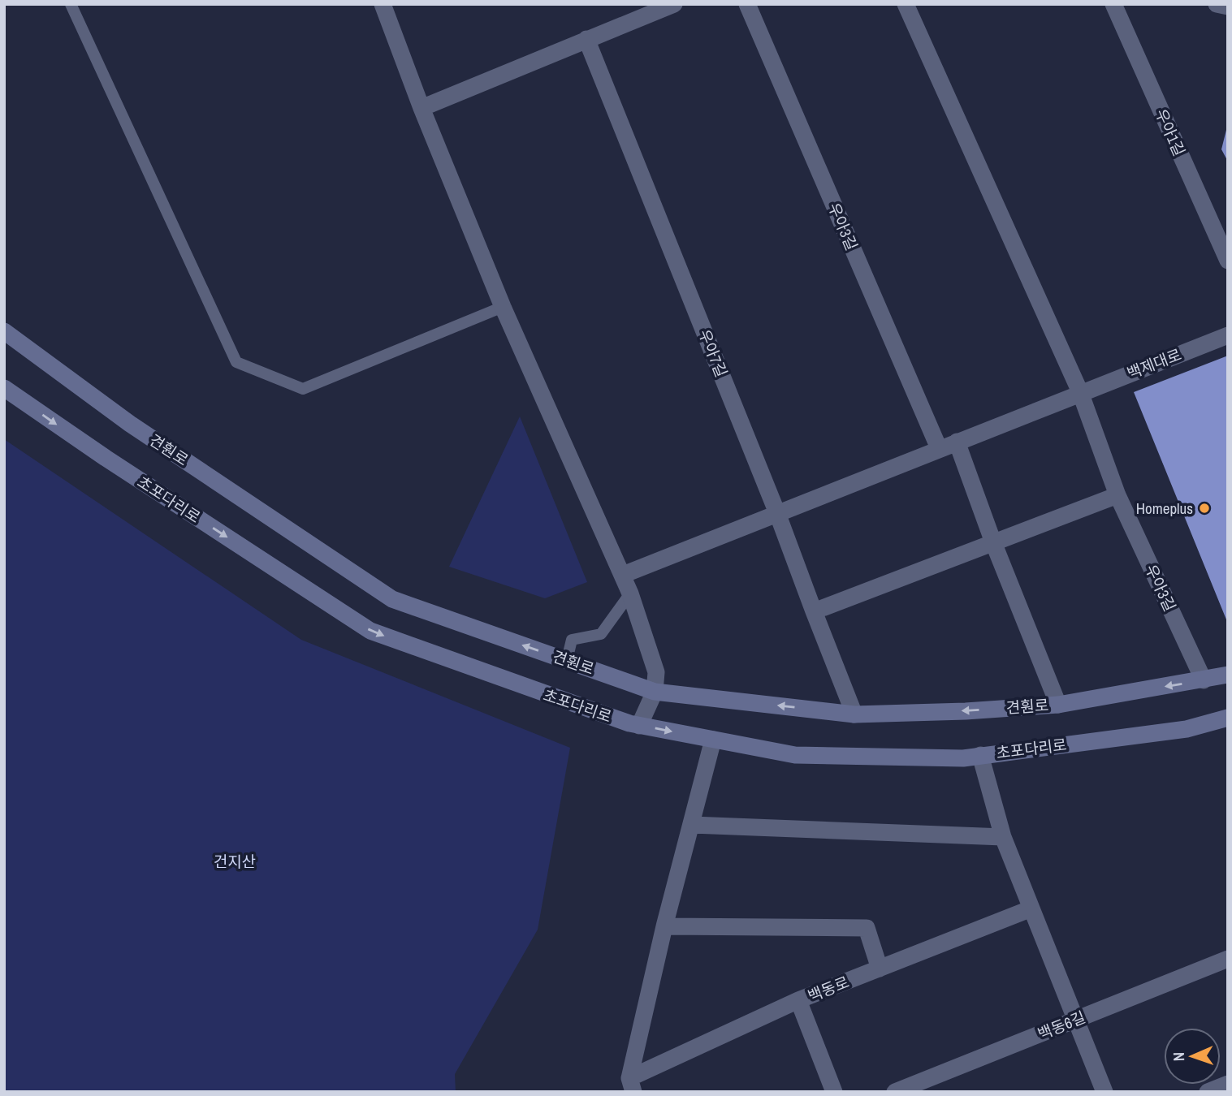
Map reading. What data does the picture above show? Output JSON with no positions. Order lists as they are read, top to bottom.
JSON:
{
  "streets": {
    "street": [
      "우아1길",
      "우아3길",
      "우아7길",
      "백제대로",
      "견훤로",
      "초포다리로",
      "백동로",
      "백동6길"
    ]
  },
  "crossings": [
    ["우아3길", "백제대로"],
    ["우아3길", "견훤로"],
    ["우아7길", "견훤로"]
  ],
  "one_way": ["견훤로", "초포다리로"],
  "parks": ["건지산"],
  "places": ["Homeplus"],
  "north": "left"
}
